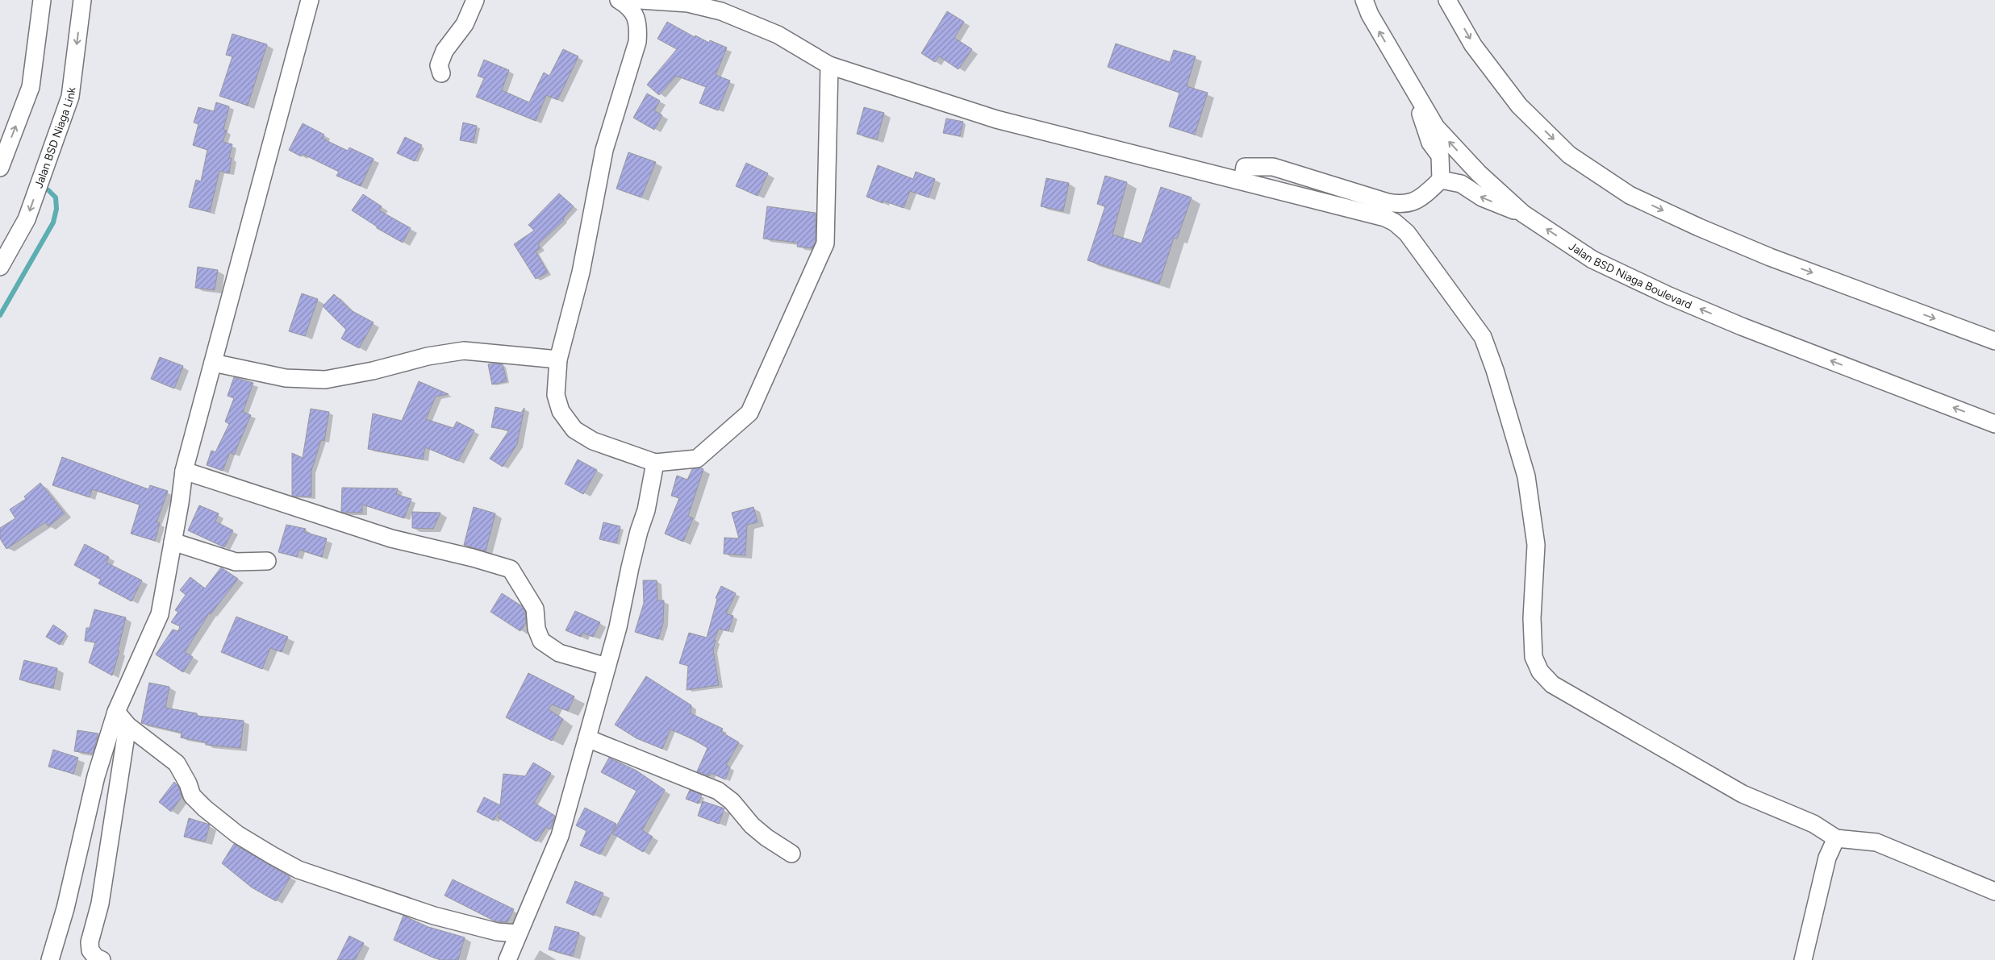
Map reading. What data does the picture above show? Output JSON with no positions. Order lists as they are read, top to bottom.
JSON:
{
  "streets": {
    "street": ["Jalan BSD Niaga Link", "Jalan BSD Niaga Boulevard"]
  }
}
